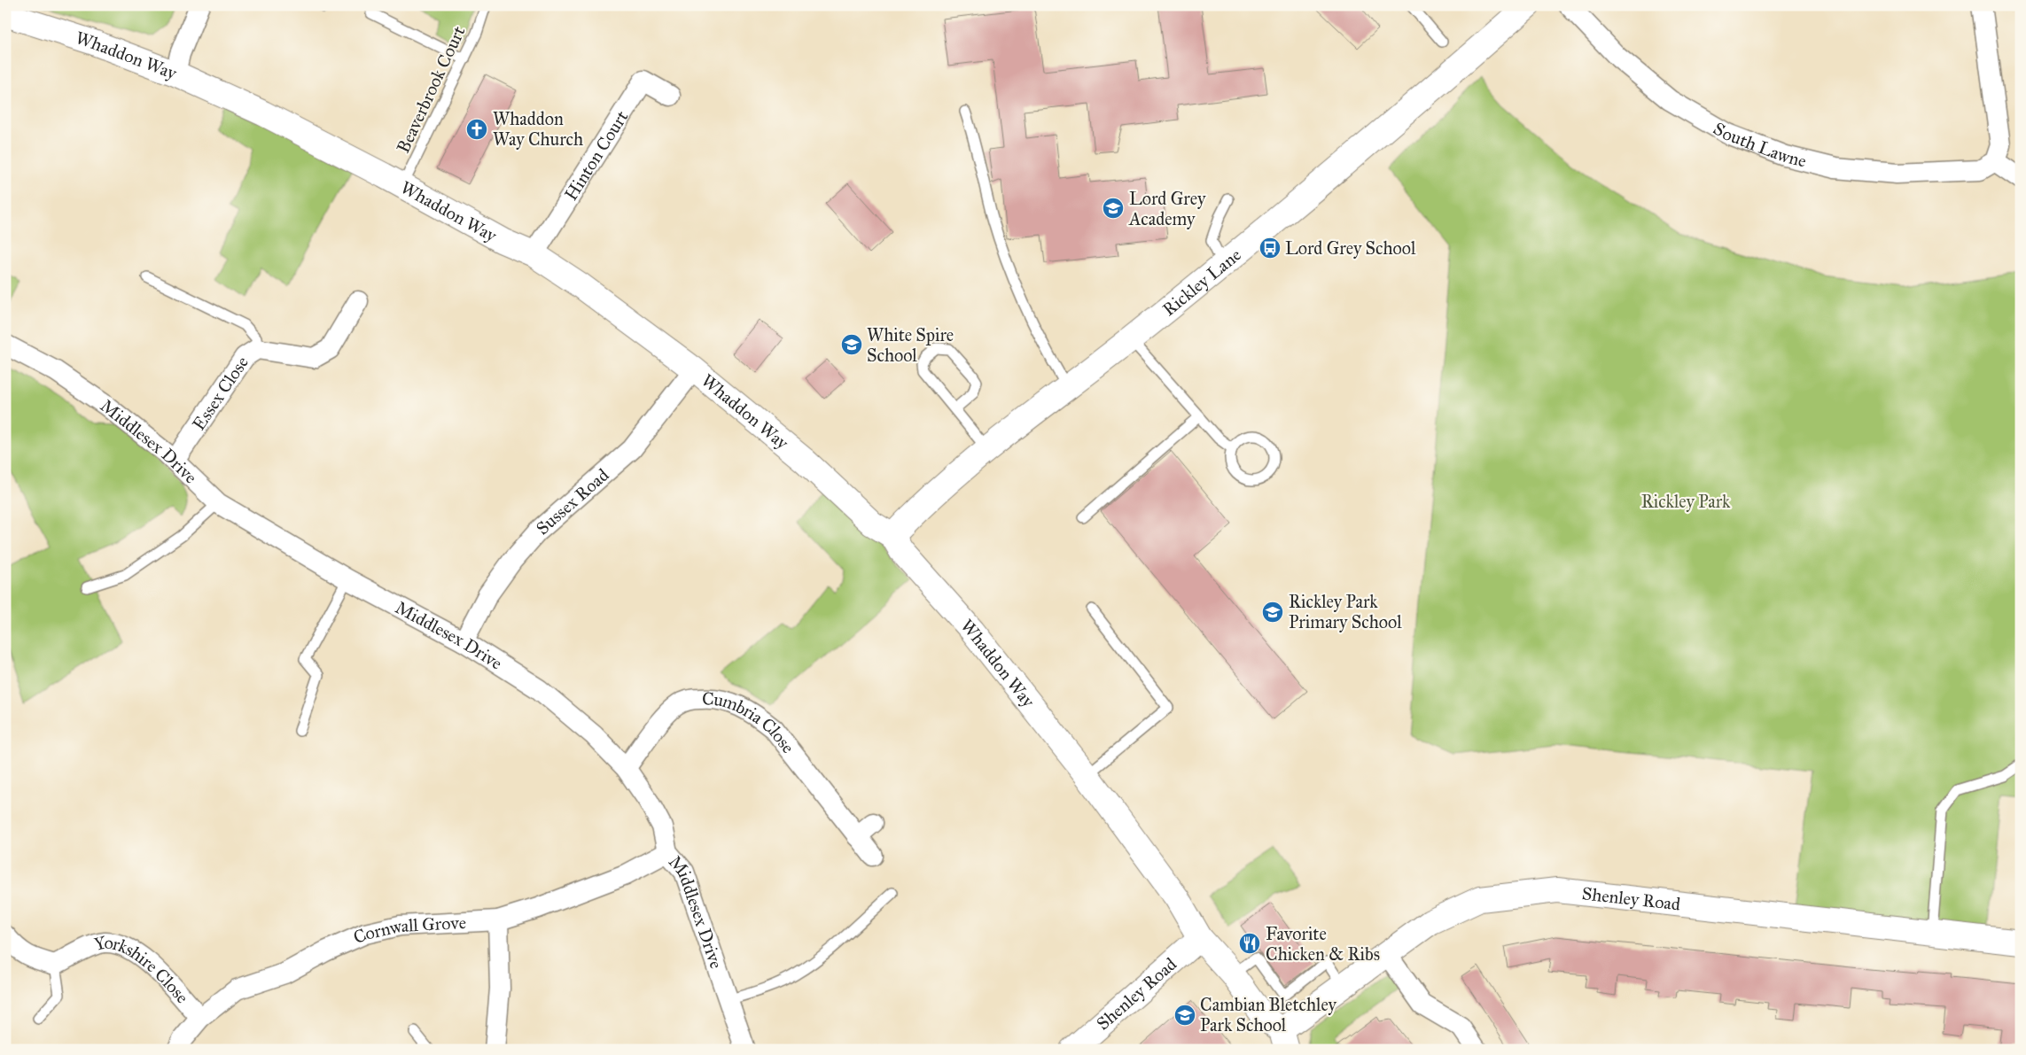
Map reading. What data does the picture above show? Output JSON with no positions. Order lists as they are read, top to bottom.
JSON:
{
  "streets": {
    "street": [
      "Whaddon Way",
      "South Lawne",
      "Hinton Court",
      "Rickley Lane",
      "Essex Close",
      "Middlesex Drive",
      "Sussex Road",
      "Cumbria Close",
      "Shenley Road",
      "Cornwall Grove",
      "Yorkshire Close"
    ],
    "lane": ["Beaverbrook Court"]
  },
  "crossings": [
    ["Whaddon Way", "Beaverbrook Court"],
    ["Whaddon Way", "Hinton Court"],
    ["Whaddon Way", "Rickley Lane"],
    ["Whaddon Way", "Sussex Road"],
    ["Whaddon Way", "Shenley Road"],
    ["Essex Close", "Middlesex Drive"],
    ["Middlesex Drive", "Sussex Road"],
    ["Middlesex Drive", "Cumbria Close"],
    ["Middlesex Drive", "Cornwall Grove"],
    ["Cornwall Grove", "Yorkshire Close"]
  ],
  "parks": ["Rickley Park"],
  "places": {
    "church": ["Whaddon Way Church"],
    "school or university": [
      "Lord Grey Academy",
      "White Spire School",
      "Rickley Park Primary School",
      "Cambian Bletchley Park School"
    ],
    "bus stop": ["Lord Grey School"],
    "restaurant": ["Favorite Chicken & Ribs"]
  }
}
